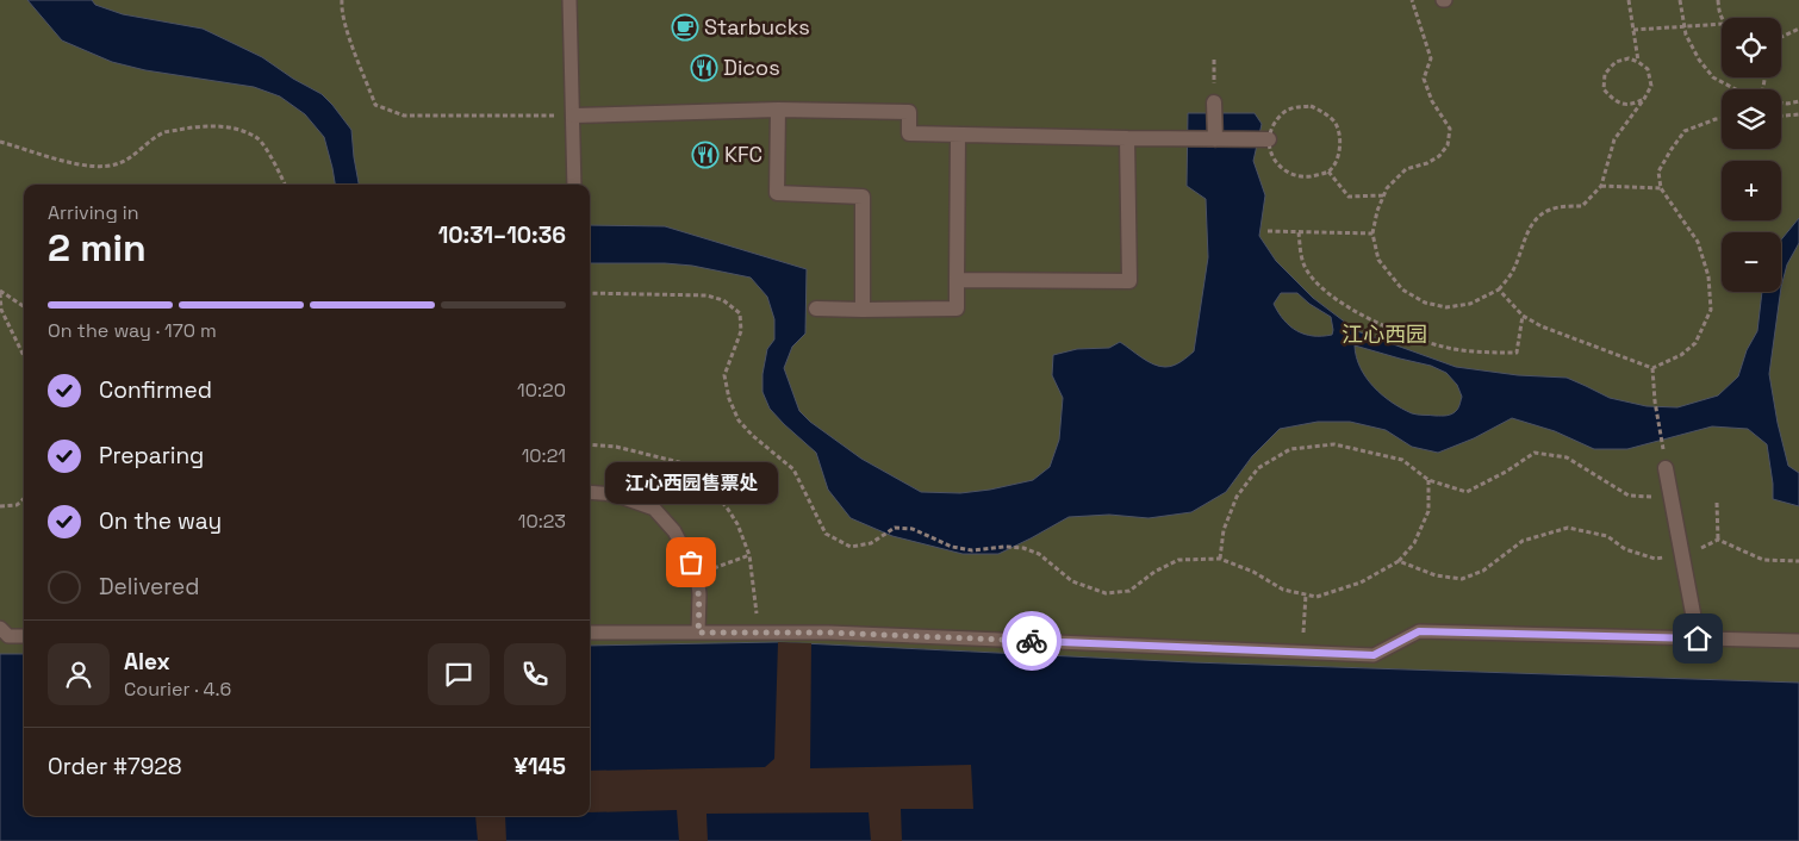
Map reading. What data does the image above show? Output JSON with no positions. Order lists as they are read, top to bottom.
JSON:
{
  "parks": ["江心西园"],
  "places": {
    "cafe": ["Starbucks"],
    "restaurant": ["Dicos", "KFC"],
    "other": ["江心西园售票处"]
  },
  "page": {
    "map_buttons": ["+", "−"],
    "heading": ["2 min", "Arriving in", "10:31–10:36"],
    "panel": [
      "Alex",
      "Courier · 4.6",
      "Order #7928",
      "¥145"
    ],
    "bar": "On the way · 170 m",
    "list": [
      ["Confirmed", "10:20"],
      ["Preparing", "10:21"],
      ["On the way", "10:23"],
      "Delivered"
    ],
    "bubble": "江心西园售票处"
  }
}
